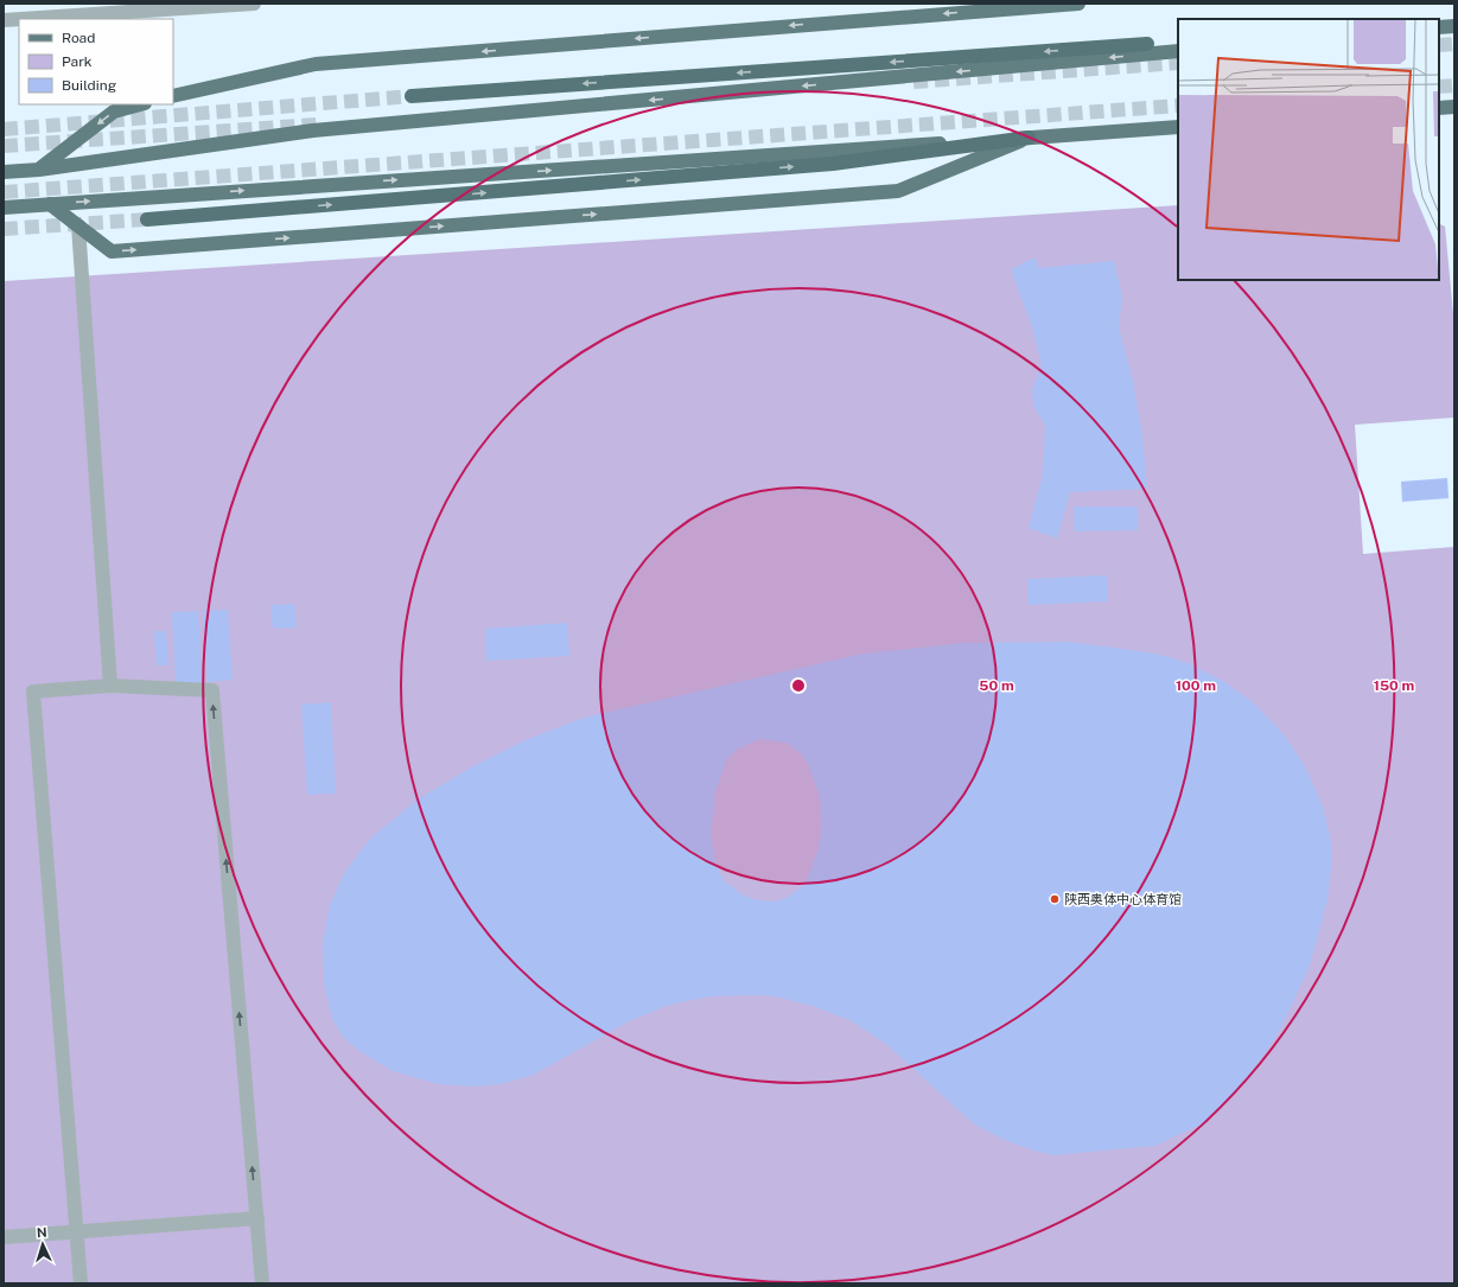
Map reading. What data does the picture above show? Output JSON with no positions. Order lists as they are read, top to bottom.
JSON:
{
  "places": ["陕西奥体中心体育馆"],
  "legend": ["Road", "Park", "Building"],
  "north": "top",
  "rings": ["50 m", "100 m", "150 m"]
}
